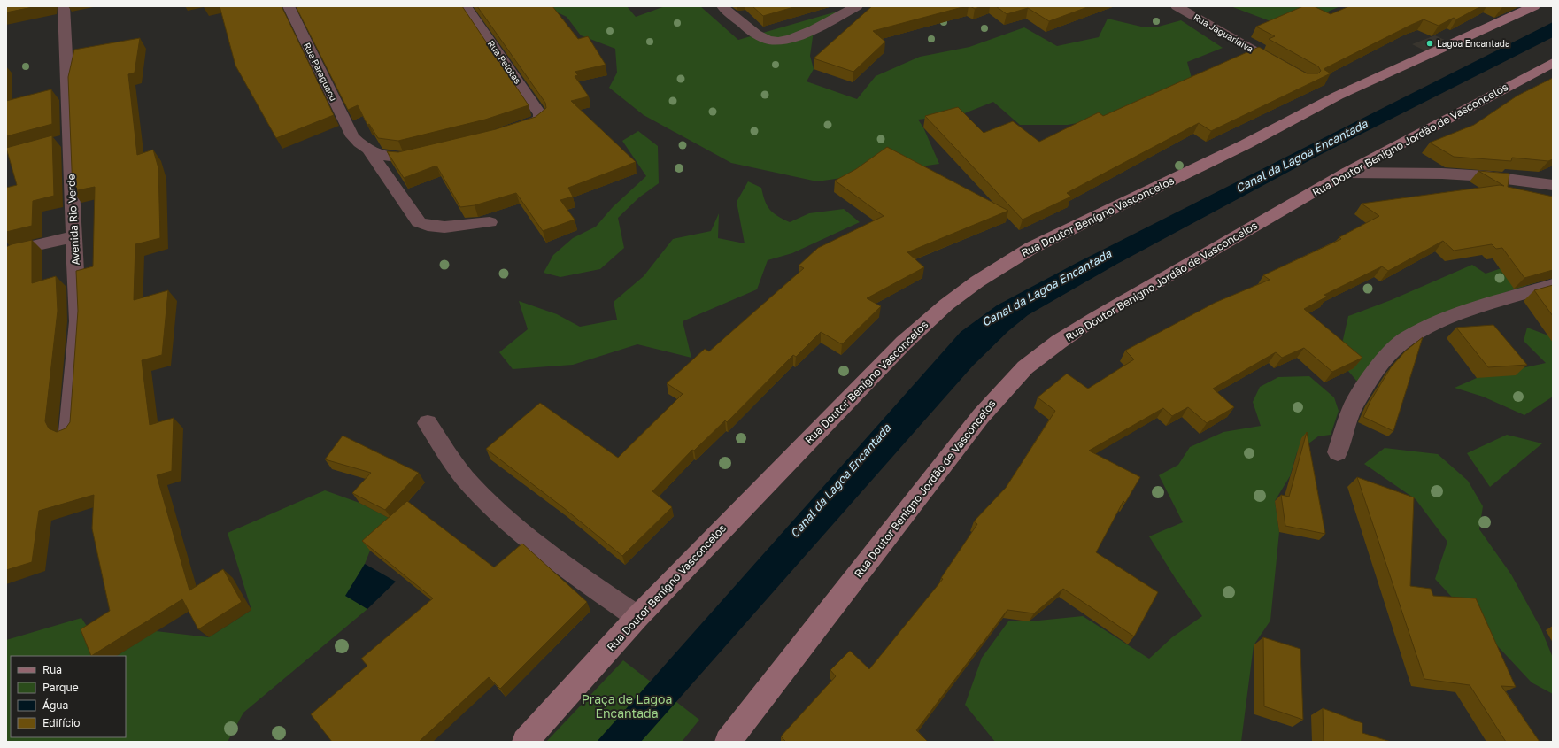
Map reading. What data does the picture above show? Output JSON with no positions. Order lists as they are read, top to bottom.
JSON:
{
  "streets": {
    "main road": ["Rua Doutor Benigno Jordão de Vasconcelos", "Rua Doutor Benígno Vasconcelos"],
    "street": [
      "Rua Jaguariaiva",
      "Rua Pelotas",
      "Rua Paraguacu",
      "Avenida Rio Verde"
    ]
  },
  "water": ["Canal da Lagoa Encantada"],
  "parks": ["Praça de Lagoa Encantada"],
  "places": ["Lagoa Encantada"],
  "legend": [
    "Rua",
    "Parque",
    "Água",
    "Edifício"
  ]
}
